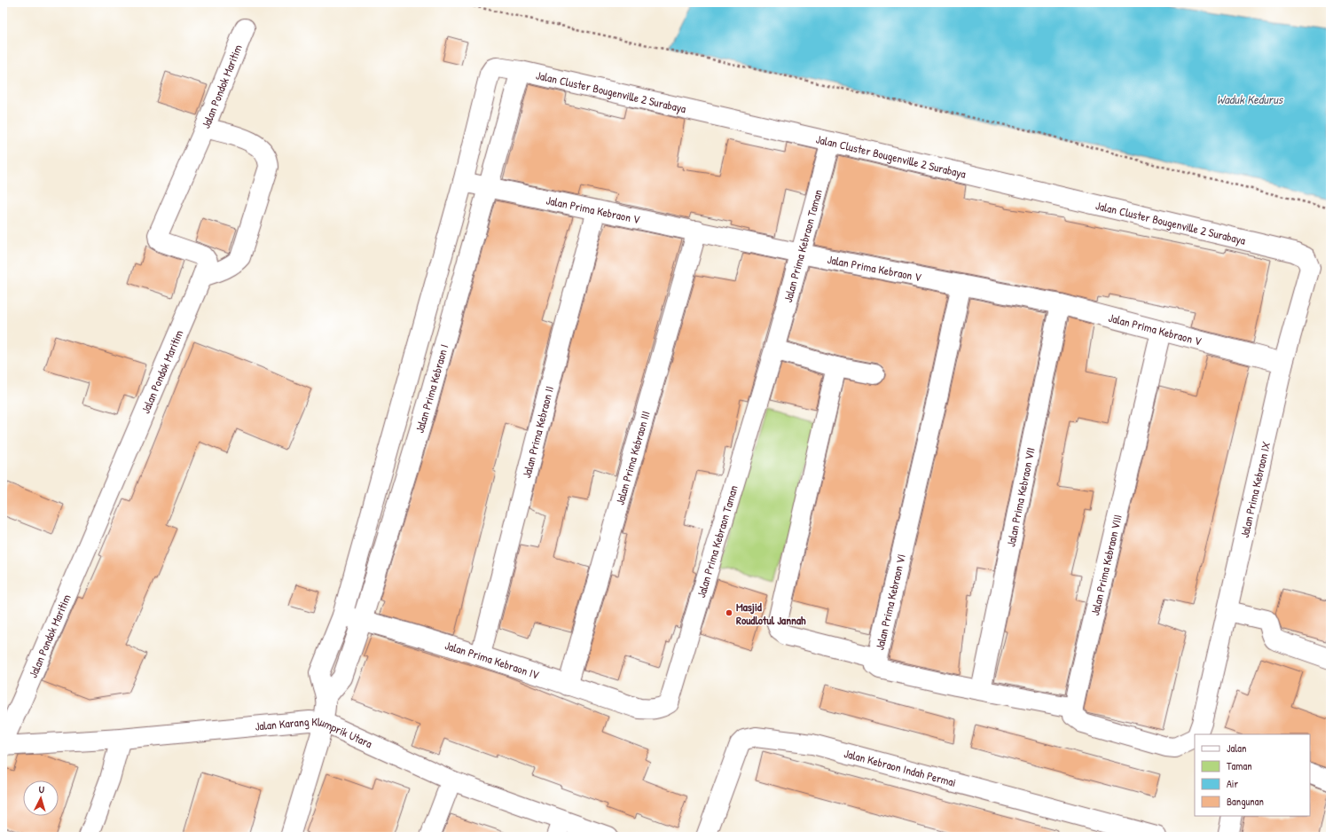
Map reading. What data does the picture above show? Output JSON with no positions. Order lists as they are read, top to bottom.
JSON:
{
  "streets": {
    "street": [
      "Jalan Pondok Maritim",
      "Jalan Cluster Bougenville 2 Surabaya",
      "Jalan Prima Kebraon V",
      "Jalan Prima Kebraon Taman",
      "Jalan Prima Kebraon I",
      "Jalan Prima Kebraon II",
      "Jalan Prima Kebraon III",
      "Jalan Prima Kebraon IX",
      "Jalan Prima Kebraon VII",
      "Jalan Prima Kebraon VIII",
      "Jalan Prima Kebraon VI",
      "Jalan Prima Kebraon IV",
      "Jalan Karang Klumprik Utara",
      "Jalan Kebraon Indah Permai"
    ]
  },
  "crossings": [
    ["Jalan Cluster Bougenville 2 Surabaya", "Jalan Prima Kebraon Taman"],
    ["Jalan Cluster Bougenville 2 Surabaya", "Jalan Prima Kebraon I"],
    ["Jalan Cluster Bougenville 2 Surabaya", "Jalan Prima Kebraon IX"],
    ["Jalan Prima Kebraon V", "Jalan Prima Kebraon Taman"],
    ["Jalan Prima Kebraon V", "Jalan Prima Kebraon I"],
    ["Jalan Prima Kebraon V", "Jalan Prima Kebraon II"],
    ["Jalan Prima Kebraon V", "Jalan Prima Kebraon III"],
    ["Jalan Prima Kebraon V", "Jalan Prima Kebraon IX"],
    ["Jalan Prima Kebraon V", "Jalan Prima Kebraon VII"],
    ["Jalan Prima Kebraon V", "Jalan Prima Kebraon VIII"],
    ["Jalan Prima Kebraon V", "Jalan Prima Kebraon VI"],
    ["Jalan Prima Kebraon Taman", "Jalan Prima Kebraon IV"],
    ["Jalan Prima Kebraon I", "Jalan Prima Kebraon IV"],
    ["Jalan Prima Kebraon I", "Jalan Karang Klumprik Utara"],
    ["Jalan Prima Kebraon II", "Jalan Prima Kebraon IV"],
    ["Jalan Prima Kebraon III", "Jalan Prima Kebraon IV"]
  ],
  "water": ["Waduk Kedurus"],
  "places": ["Masjid Roudlotul Jannah"],
  "legend": [
    "Jalan",
    "Taman",
    "Air",
    "Bangunan"
  ],
  "north": "top"
}
